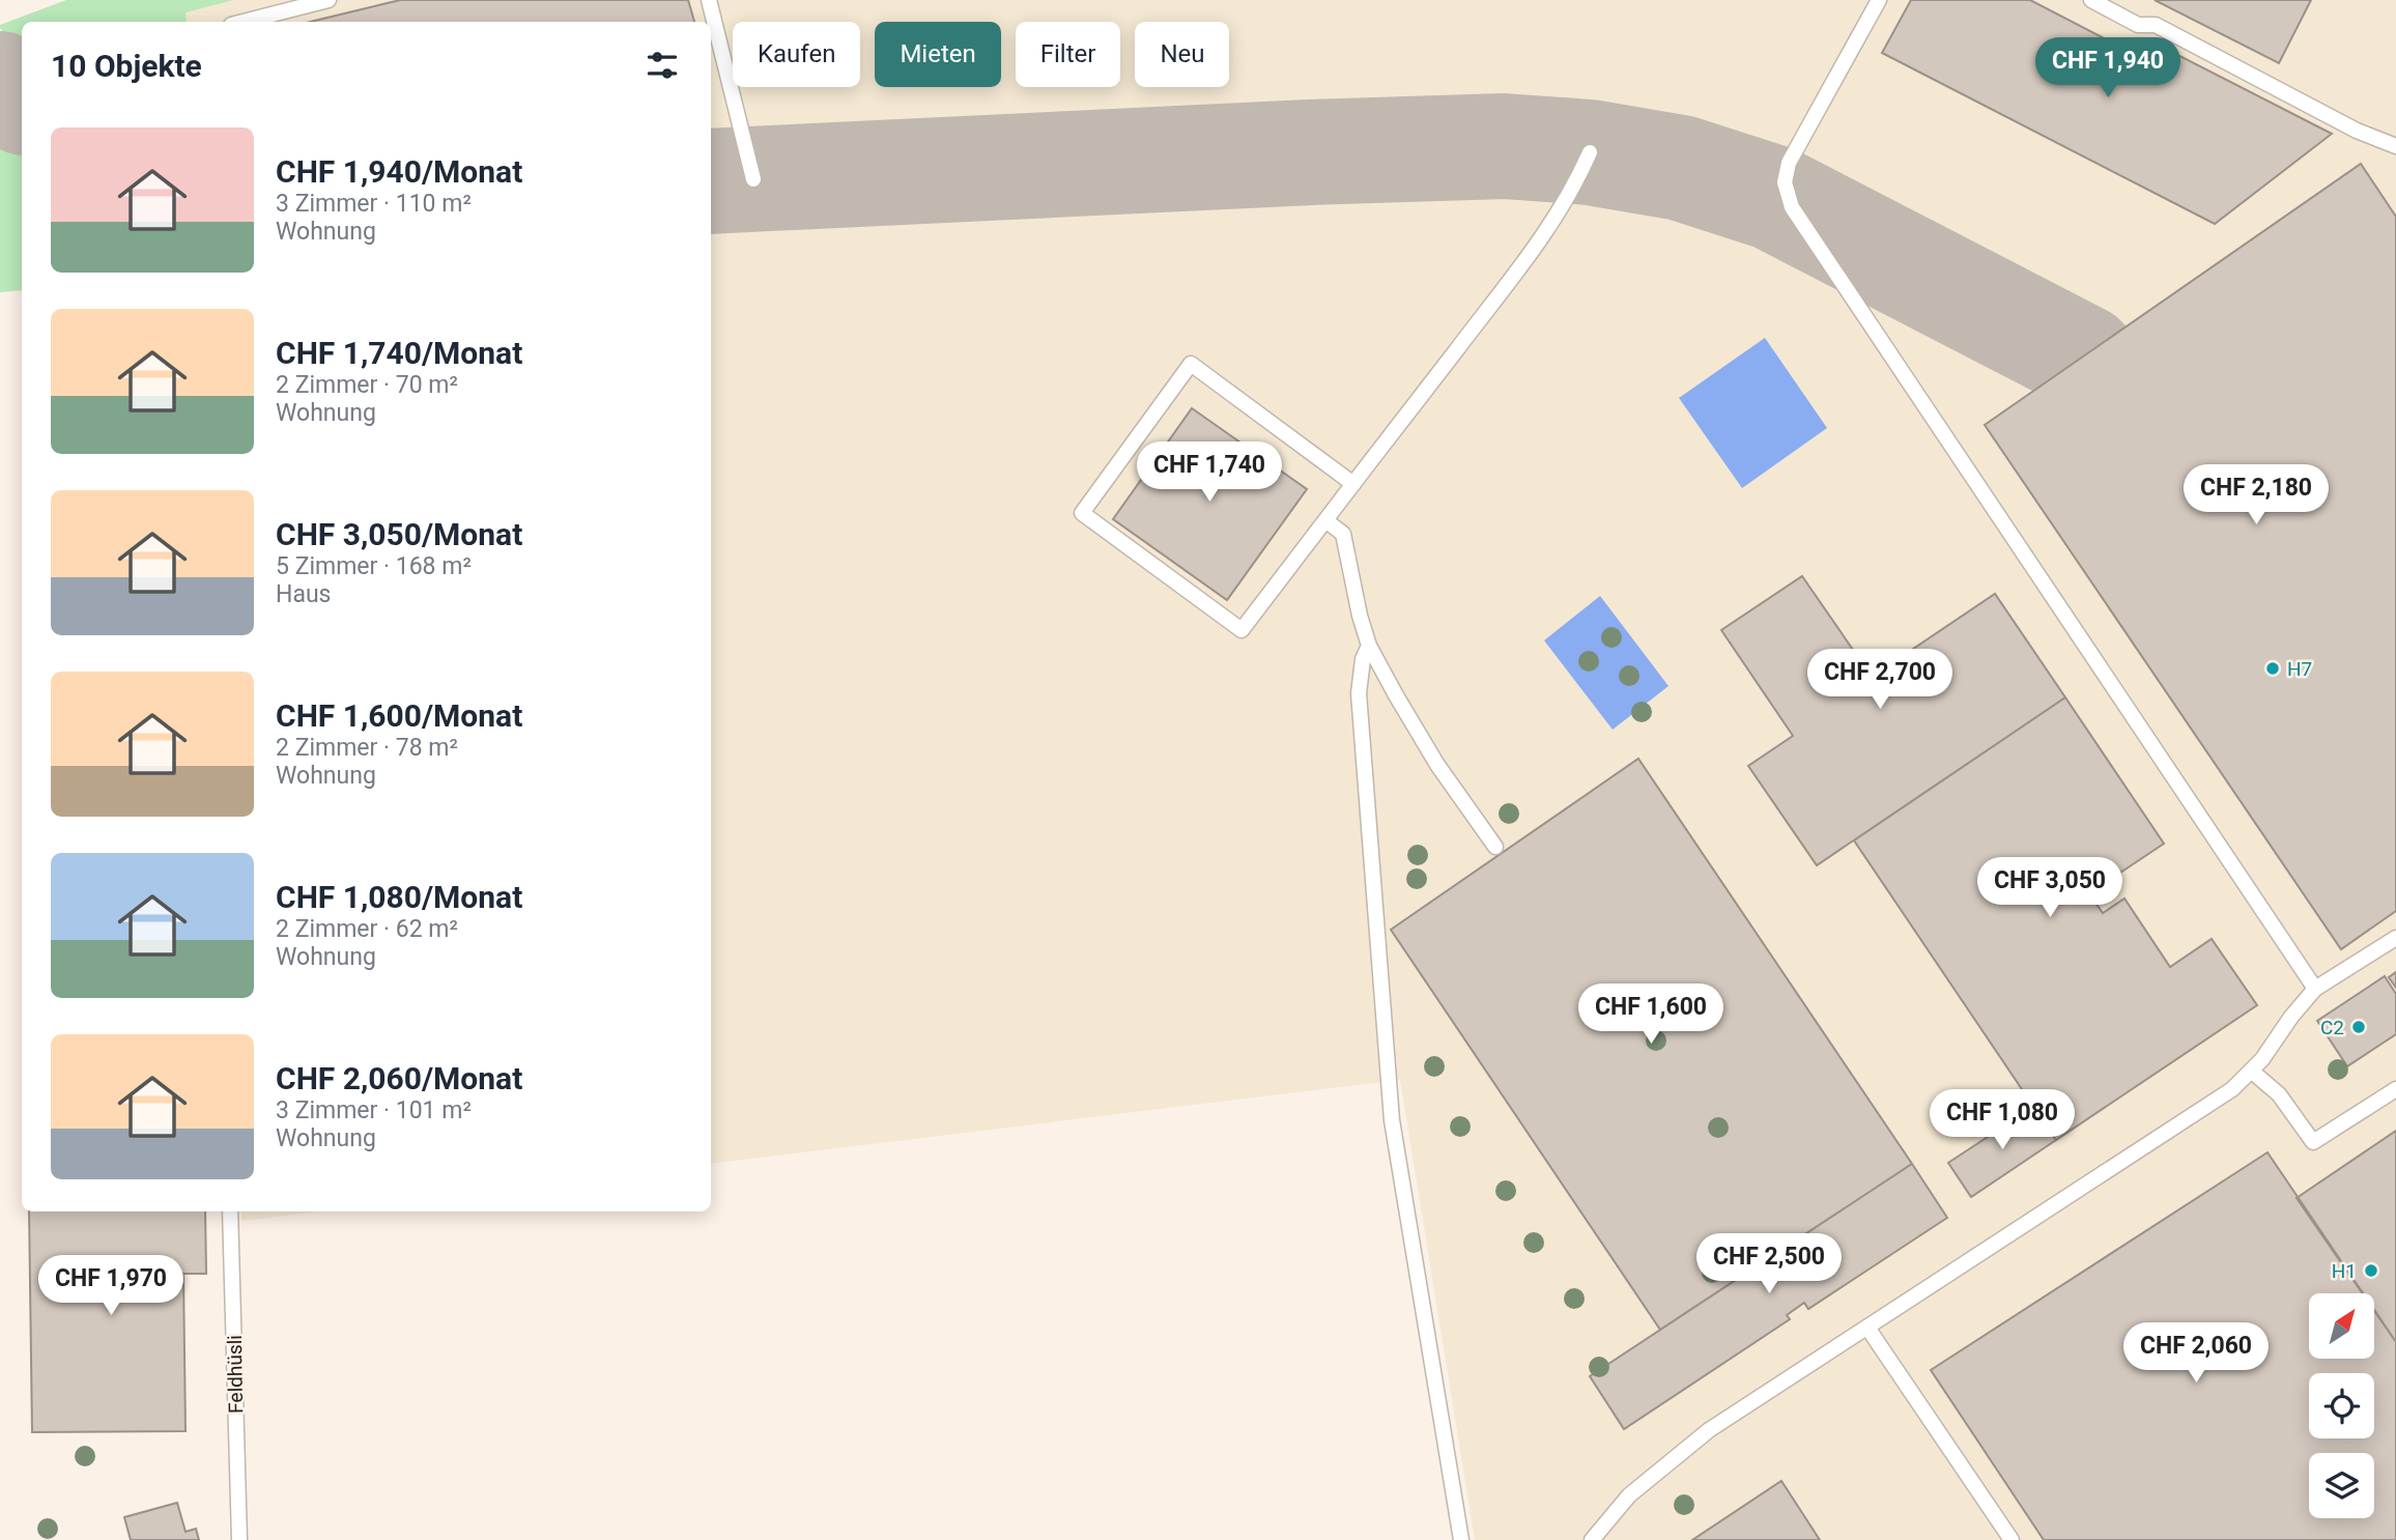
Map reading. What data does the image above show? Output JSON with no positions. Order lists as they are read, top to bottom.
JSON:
{
  "streets": {
    "lane": ["Feldhüsli"]
  },
  "places": ["H7", "C2", "H1"],
  "north": "top right",
  "page": {
    "chip": [
      "Kaufen",
      "Mieten",
      "Filter",
      "Neu"
    ],
    "heading": "10 Objekte",
    "price": [
      "CHF 1,940",
      "CHF 1,740",
      "CHF 2,180",
      "CHF 2,700",
      "CHF 3,050",
      "CHF 1,600",
      "CHF 1,080",
      "CHF 2,500",
      "CHF 1,970",
      "CHF 2,060"
    ],
    "list": [
      {
        "name": "CHF 1,940/Monat",
        "note": "3 Zimmer · 110 m² · Wohnung"
      },
      {
        "name": "CHF 1,740/Monat",
        "note": "2 Zimmer · 70 m² · Wohnung"
      },
      {
        "name": "CHF 3,050/Monat",
        "note": "5 Zimmer · 168 m² · Haus"
      },
      {
        "name": "CHF 1,600/Monat",
        "note": "2 Zimmer · 78 m² · Wohnung"
      },
      {
        "name": "CHF 1,080/Monat",
        "note": "2 Zimmer · 62 m² · Wohnung"
      },
      {
        "name": "CHF 2,060/Monat",
        "note": "3 Zimmer · 101 m² · Wohnung"
      }
    ]
  }
}
